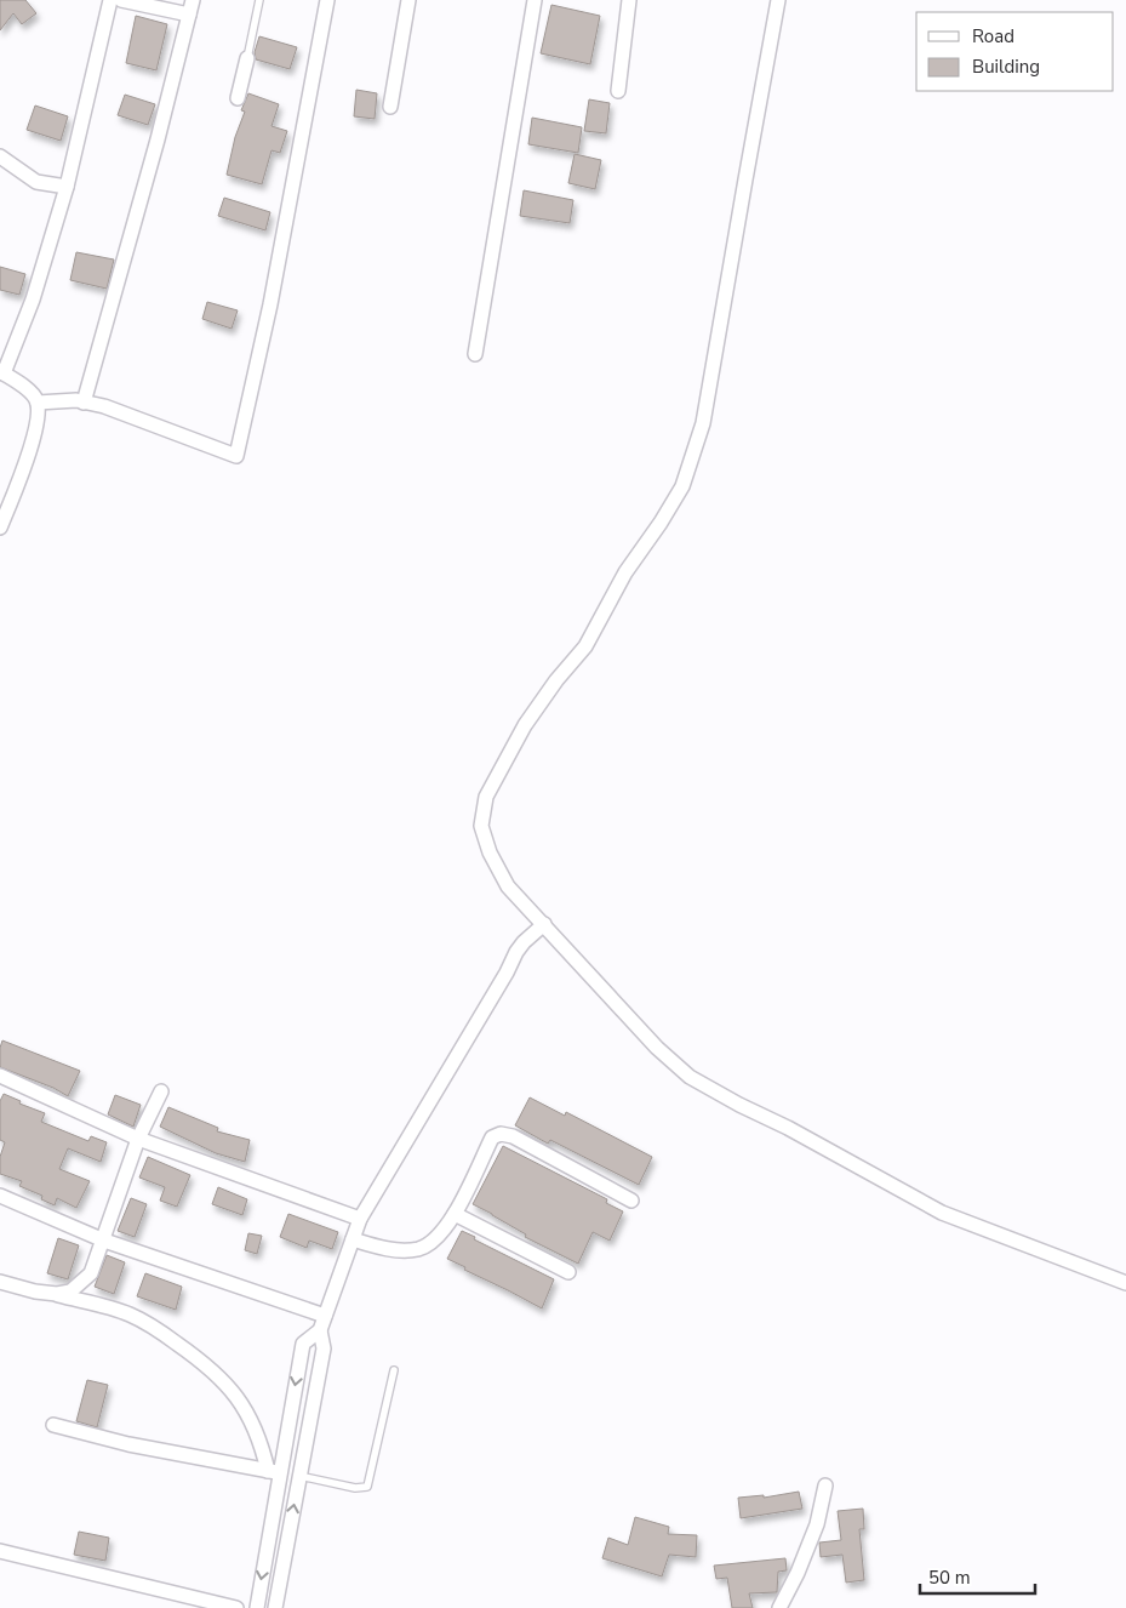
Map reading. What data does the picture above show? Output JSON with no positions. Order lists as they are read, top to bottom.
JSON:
{
  "legend": ["Road", "Building"],
  "scale_bar": "50 m"
}
